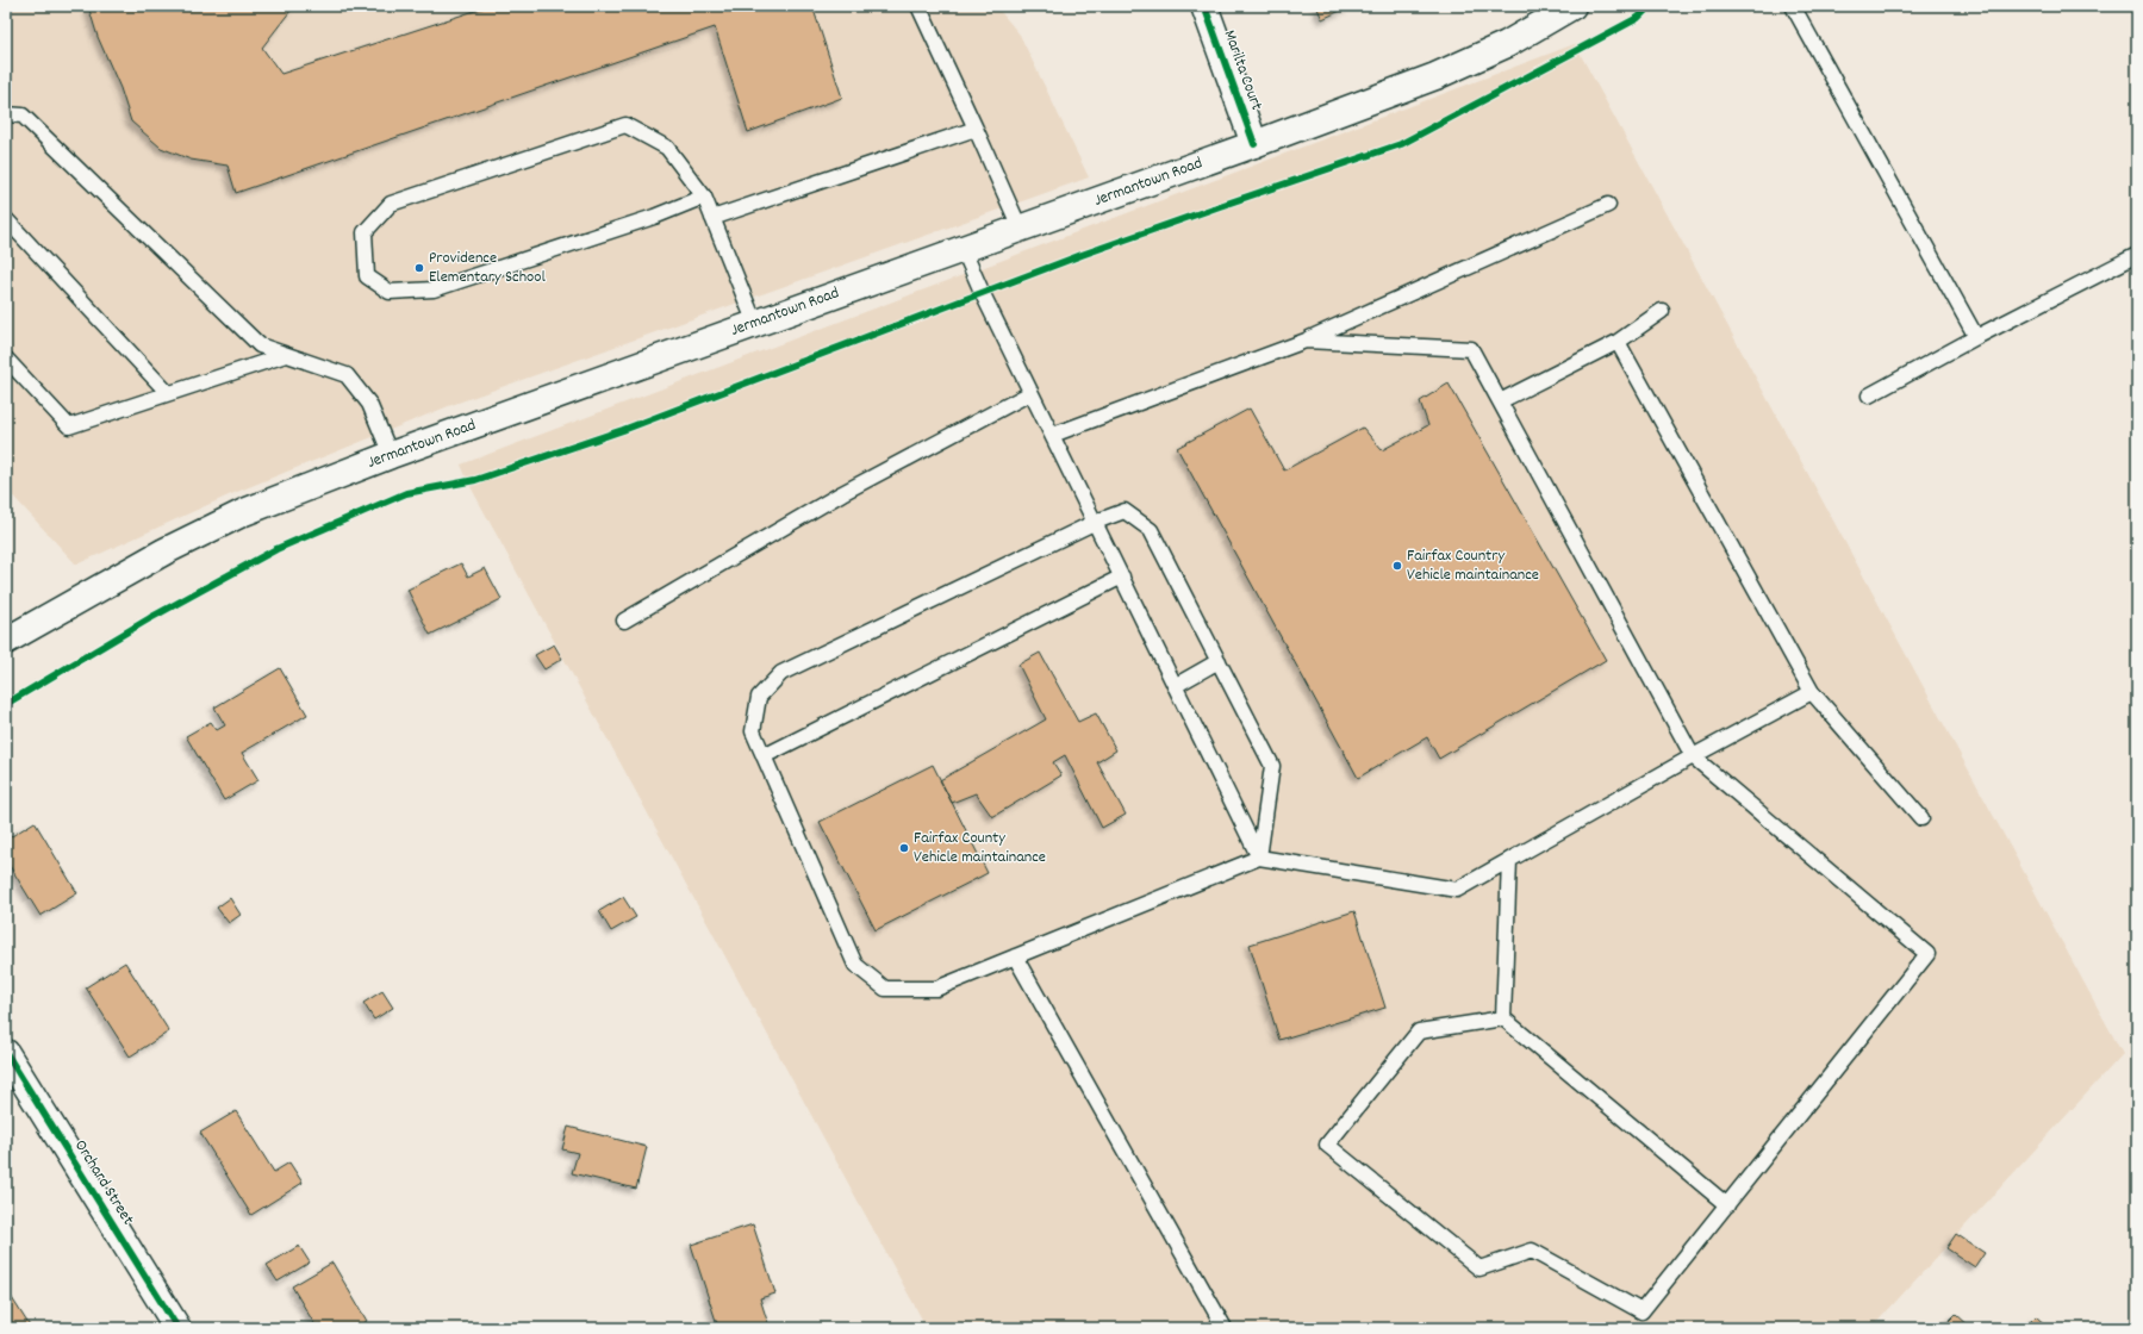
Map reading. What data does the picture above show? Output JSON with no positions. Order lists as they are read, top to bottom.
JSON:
{
  "streets": {
    "main road": ["Marilta Court", "Jermantown Road", "Orchard Street"]
  },
  "crossings": [
    ["Marilta Court", "Jermantown Road"]
  ],
  "places": ["Providence Elementary School", "Fairfax Country Vehicle maintainance", "Fairfax County Vehicle maintainance"]
}
